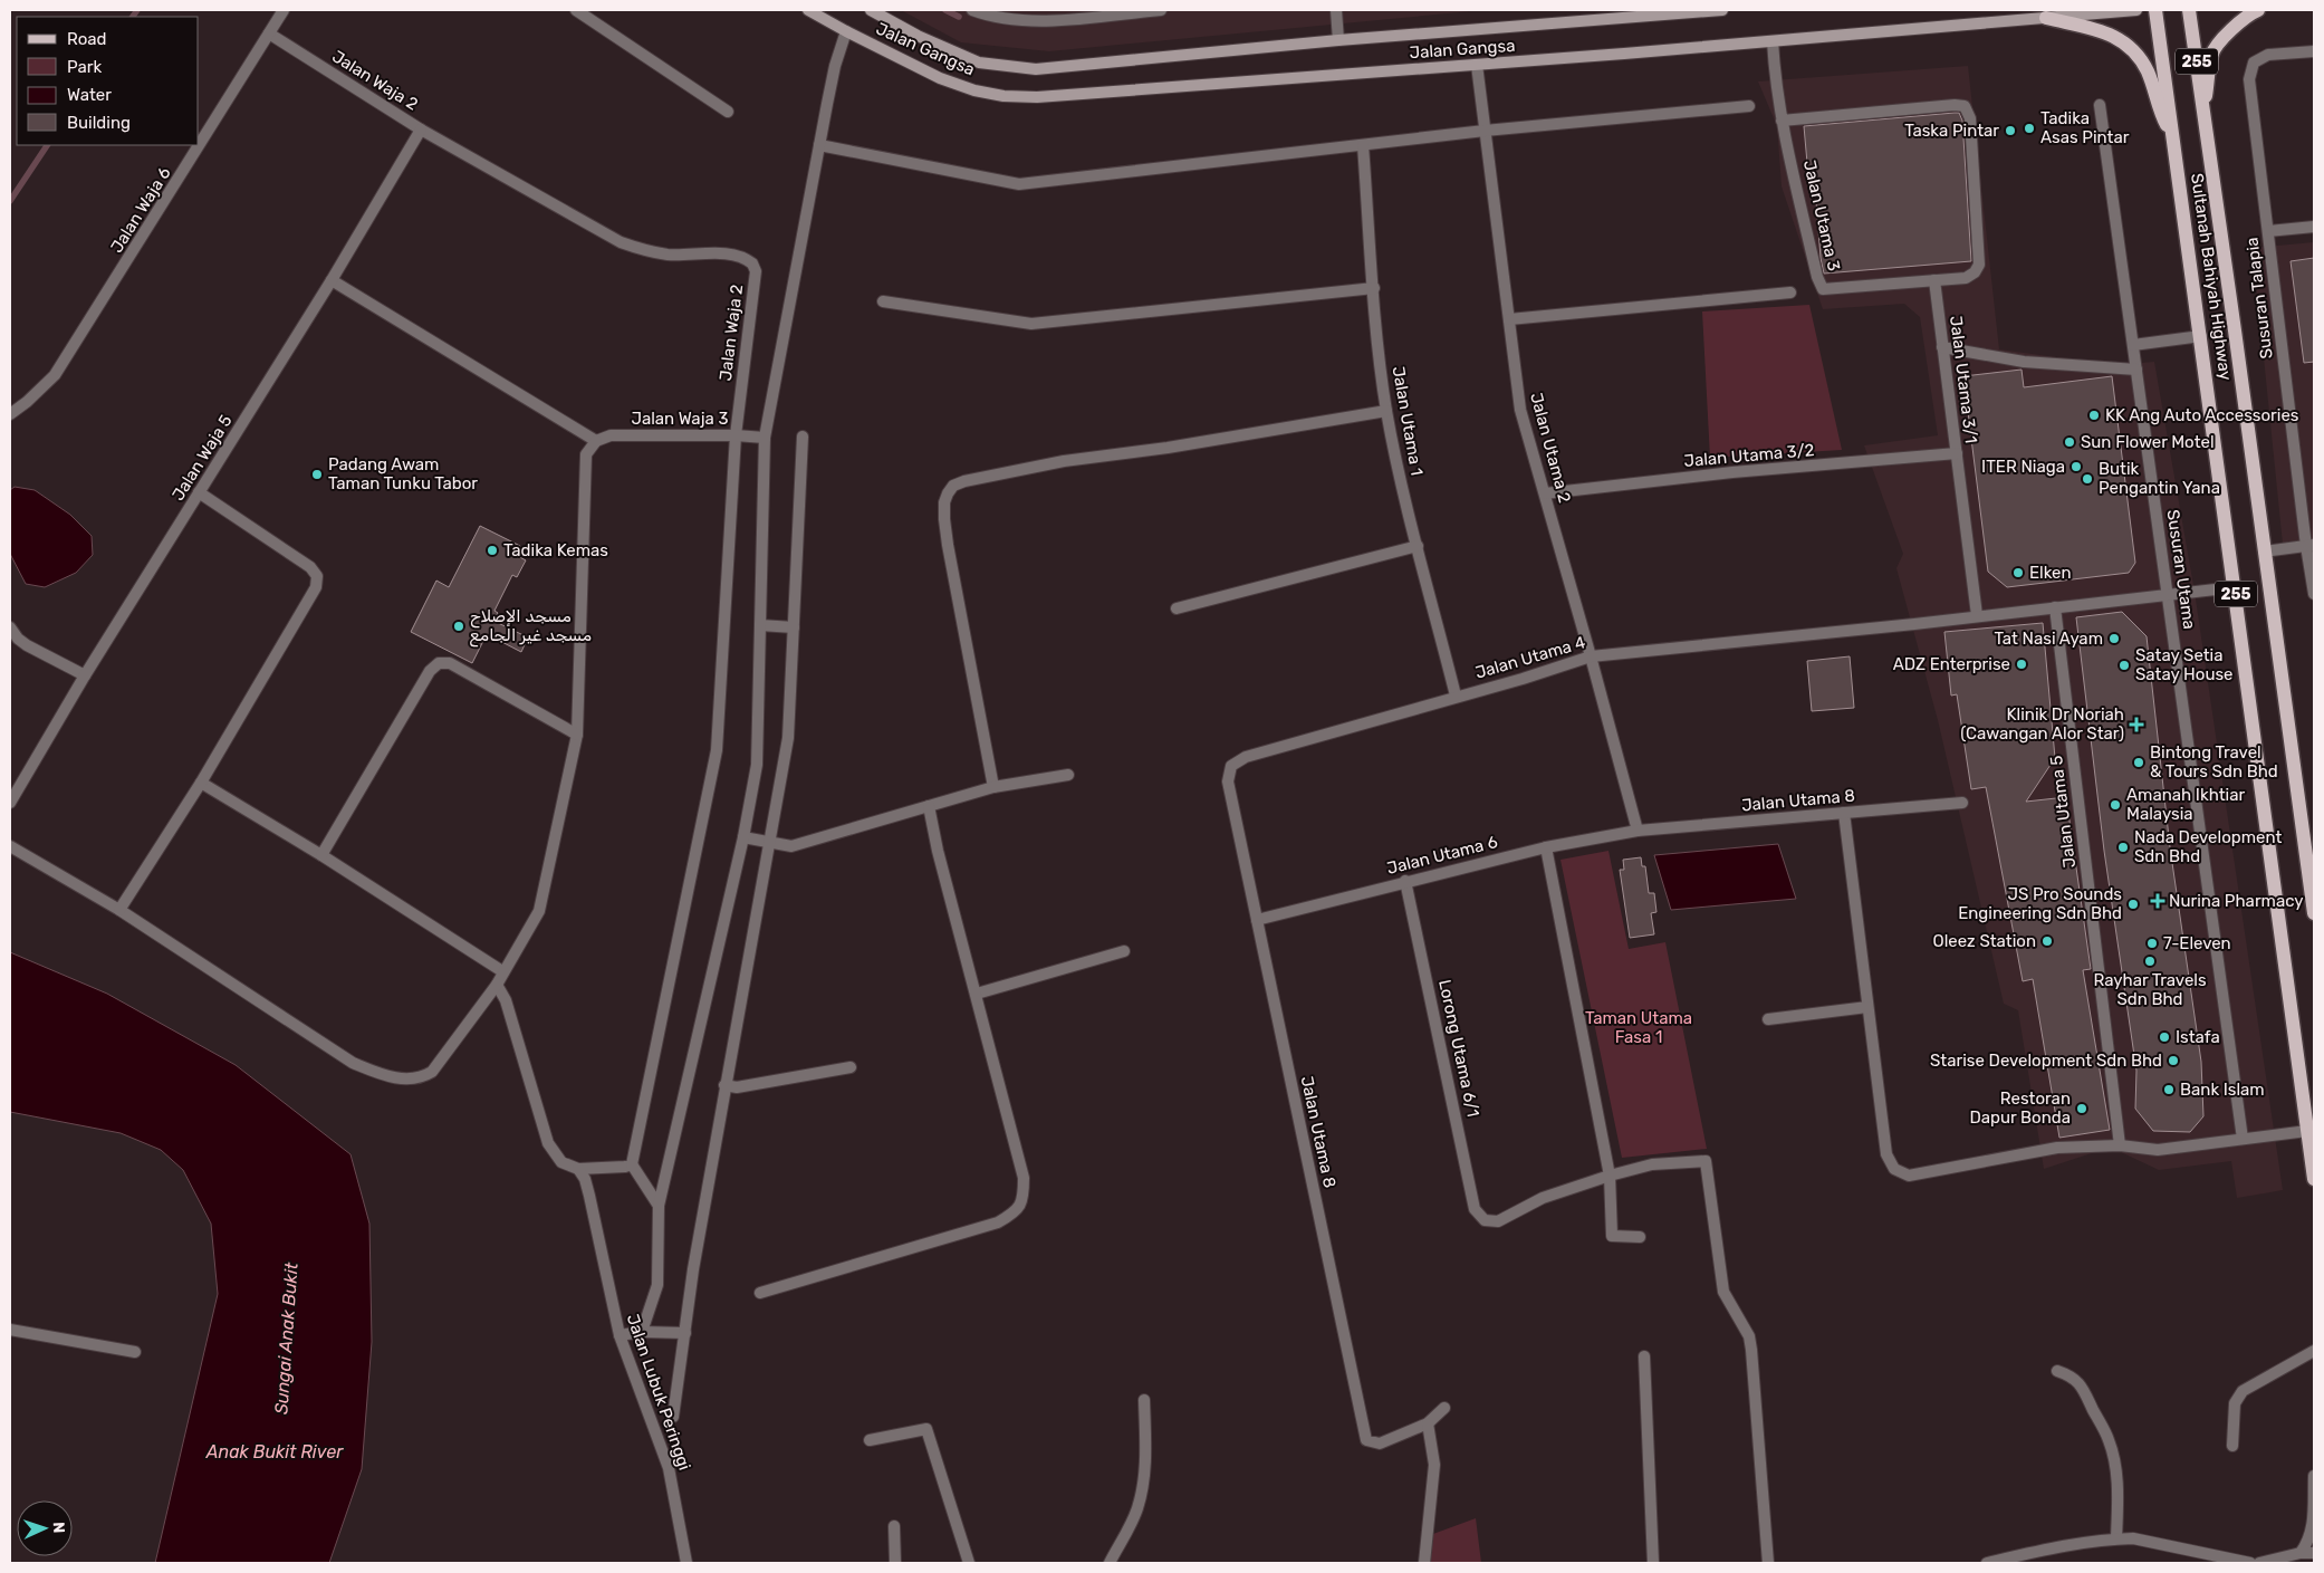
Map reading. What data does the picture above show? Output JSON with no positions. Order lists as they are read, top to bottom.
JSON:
{
  "streets": {
    "main road": ["Jalan Gangsa", "255", "Sultanah Bahiyah Highway"],
    "street": [
      "Jalan Waja 2",
      "Jalan Waja 6",
      "Jalan Utama 3",
      "Susuran Talapia",
      "Jalan Utama 3/1",
      "Jalan Waja 3",
      "Jalan Utama 1",
      "Jalan Utama 2",
      "Jalan Utama 3/2",
      "Jalan Waja 5",
      "Susuran Utama",
      "Jalan Utama 4",
      "Jalan Utama 8",
      "Jalan Utama 5",
      "Jalan Utama 6",
      "Lorong Utama 6/1",
      "Jalan Lubuk Peringgi"
    ]
  },
  "crossings": [
    ["Jalan Gangsa", "Jalan Utama 3"],
    ["Jalan Gangsa", "Jalan Utama 2"],
    ["Jalan Waja 2", "Jalan Waja 6"],
    ["Jalan Waja 2", "Jalan Waja 3"],
    ["Jalan Waja 2", "Jalan Waja 5"],
    ["Jalan Utama 3", "Jalan Utama 3/1"],
    ["Sultanah Bahiyah Highway", "Jalan Utama 4"],
    ["Jalan Utama 3/1", "Jalan Utama 3/2"],
    ["Jalan Utama 3/1", "Jalan Utama 4"],
    ["Jalan Utama 1", "Jalan Utama 4"],
    ["Jalan Utama 2", "Jalan Utama 3/2"],
    ["Jalan Utama 2", "Jalan Utama 4"],
    ["Jalan Utama 2", "Jalan Utama 8"],
    ["Jalan Utama 2", "Jalan Utama 6"],
    ["Susuran Utama", "Jalan Utama 4"],
    ["Jalan Utama 4", "Jalan Utama 8"],
    ["Jalan Utama 4", "Jalan Utama 5"],
    ["Jalan Utama 8", "Jalan Utama 6"],
    ["Jalan Utama 6", "Lorong Utama 6/1"]
  ],
  "water": ["Sungai Anak Bukit", "Anak Bukit River"],
  "parks": ["Taman Utama Fasa 1"],
  "places": {
    "other": [
      "Tadika Asas Pintar",
      "Taska Pintar",
      "KK Ang Auto Accessories",
      "Sun Flower Motel",
      "ITER Niaga",
      "Padang Awam Taman Tunku Tabor",
      "Butik Pengantin Yana",
      "Tadika Kemas",
      "Elken",
      "مسجد الإصلاح مسجد غير الجامع",
      "Tat Nasi Ayam",
      "ADZ Enterprise",
      "Satay Setia Satay House",
      "Bintong Travel & Tours Sdn Bhd",
      "Amanah Ikhtiar Malaysia",
      "Nada Development Sdn Bhd",
      "JS Pro Sounds Engineering Sdn Bhd",
      "Oleez Station",
      "7-Eleven",
      "Rayhar Travels Sdn Bhd",
      "Istafa",
      "Starise Development Sdn Bhd",
      "Bank Islam",
      "Restoran Dapur Bonda"
    ],
    "health": ["Klinik Dr Noriah (Cawangan Alor Star)", "Nurina Pharmacy"]
  },
  "legend": [
    "Road",
    "Park",
    "Water",
    "Building"
  ],
  "north": "right"
}
